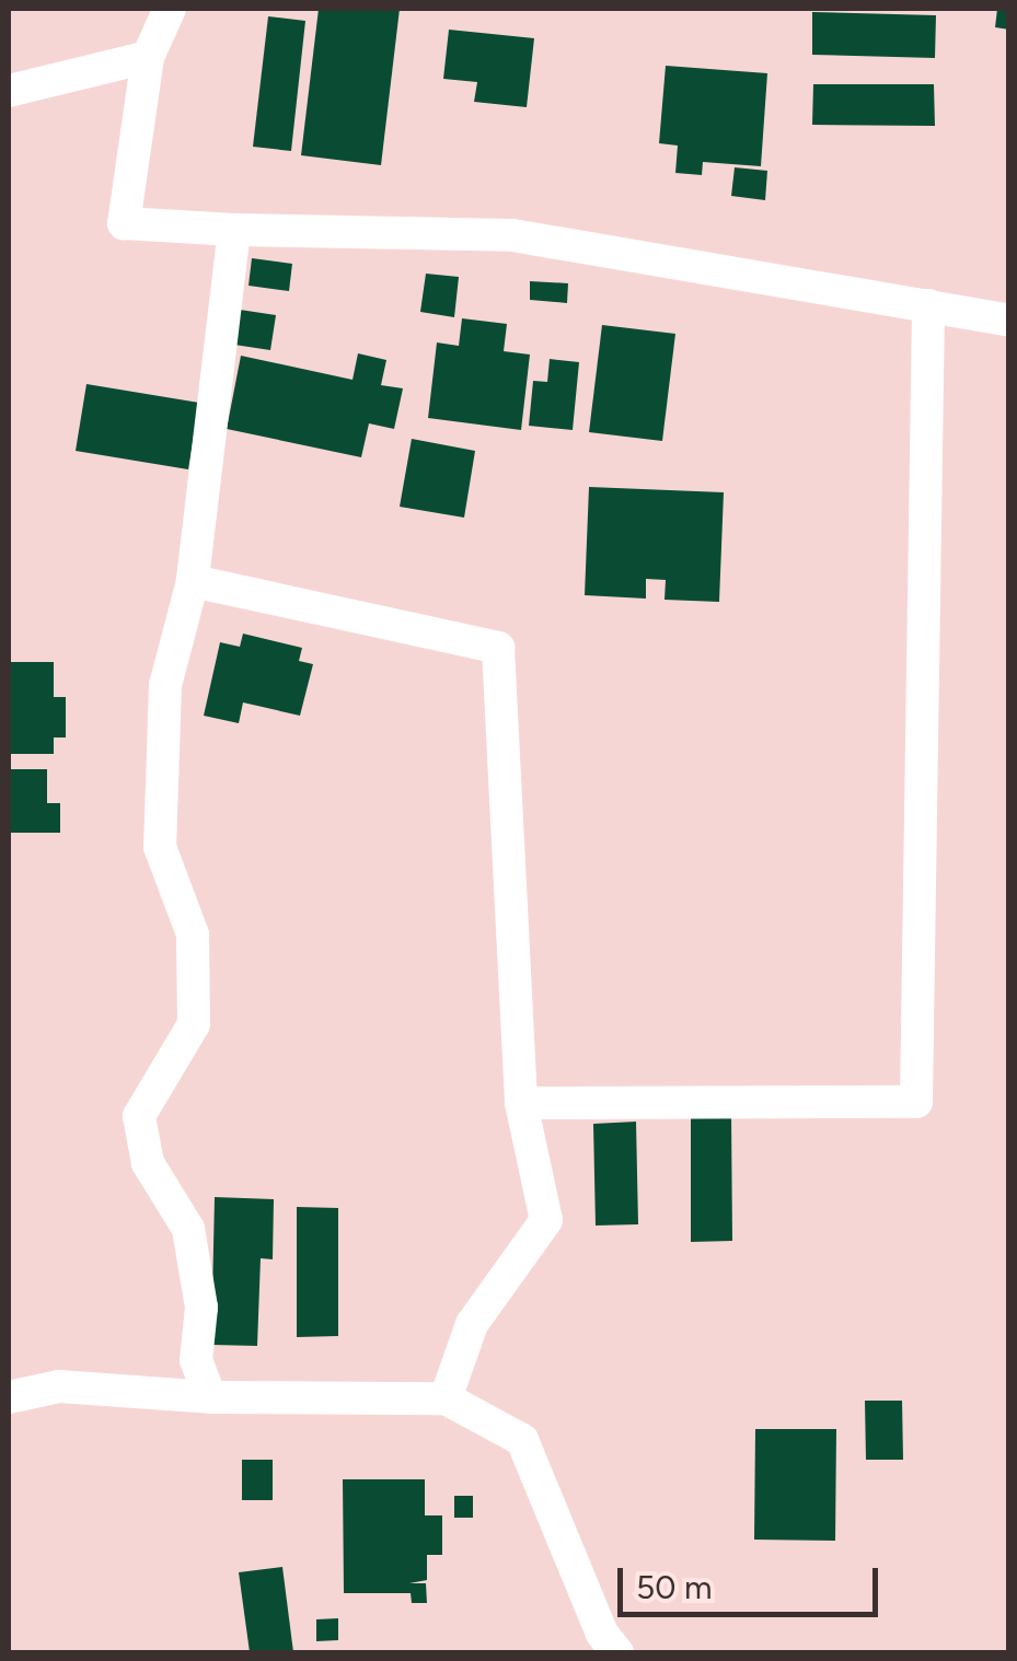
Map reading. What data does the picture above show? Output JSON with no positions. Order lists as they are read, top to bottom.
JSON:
{
  "scale_bar": "50 m"
}
